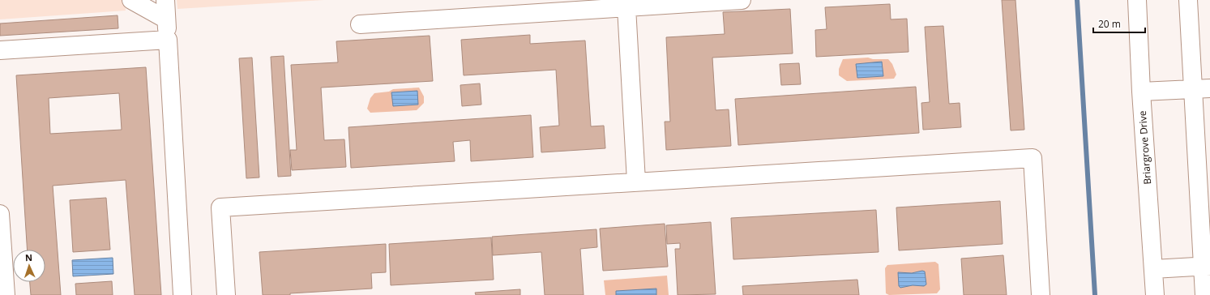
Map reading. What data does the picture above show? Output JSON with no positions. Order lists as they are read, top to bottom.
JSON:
{
  "streets": {
    "street": ["Briargrove Drive"]
  },
  "scale_bar": "20 m",
  "north": "top"
}
